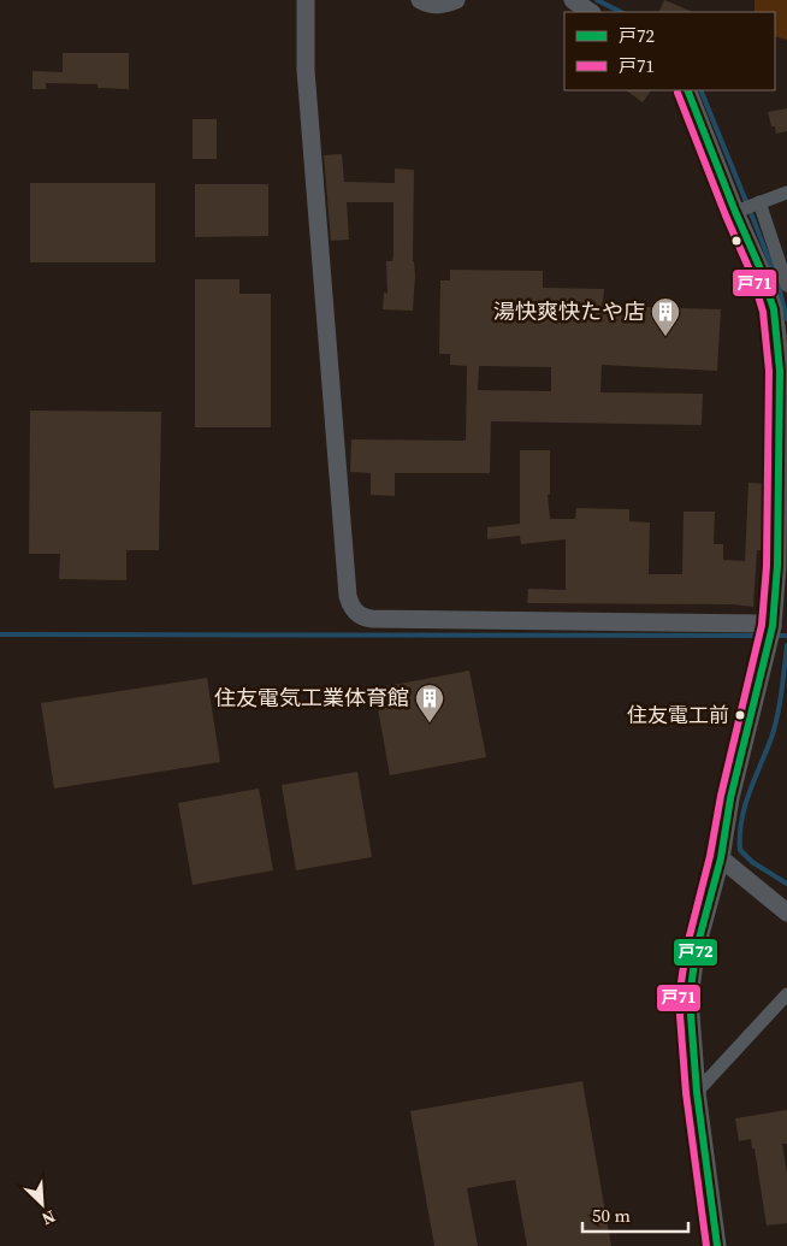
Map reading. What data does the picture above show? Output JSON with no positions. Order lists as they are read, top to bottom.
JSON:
{
  "places": {
    "building": ["湯快爽快たや店", "住友電気工業体育館"],
    "other": ["住友電工前"]
  },
  "lines": ["transit line 戸72", "transit line 戸71"],
  "legend": ["戸72", "戸71"],
  "scale_bar": "50 m",
  "north": "bottom right"
}
